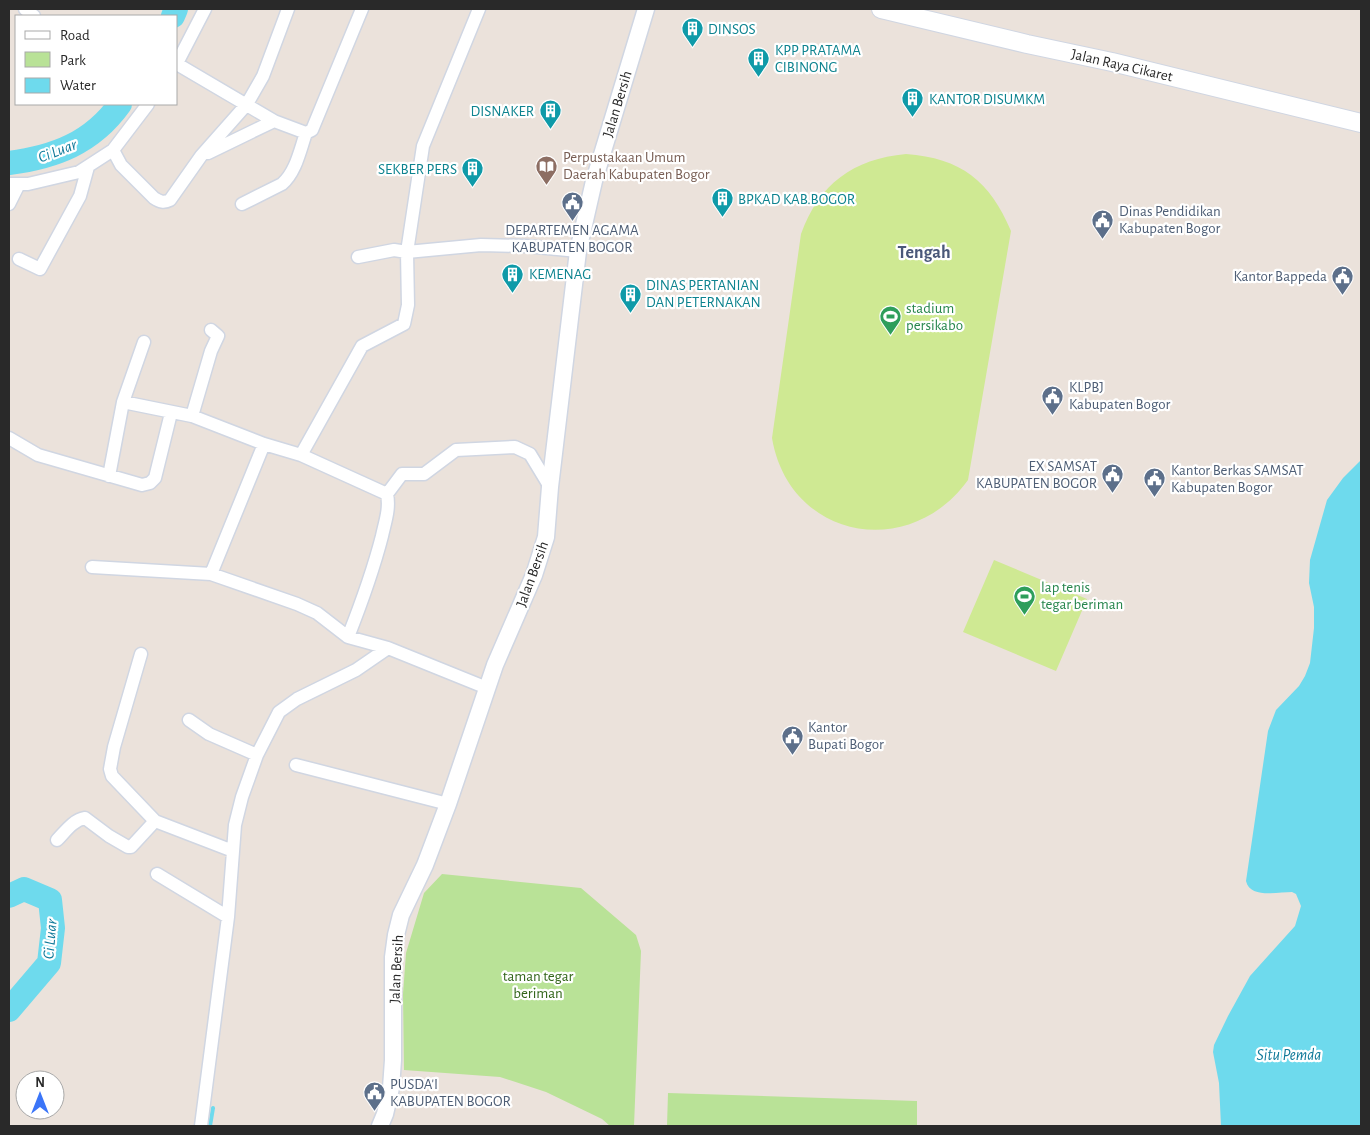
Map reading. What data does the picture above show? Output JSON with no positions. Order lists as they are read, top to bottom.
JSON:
{
  "streets": {
    "main road": ["Jalan Raya Cikaret"],
    "street": ["Jalan Bersih"]
  },
  "districts": ["Tengah"],
  "water": ["Ci Luar", "Situ Pemda"],
  "parks": ["taman tegar beriman"],
  "places": {
    "building": [
      "DINSOS",
      "KPP PRATAMA CIBINONG",
      "KANTOR DISUMKM",
      "DISNAKER",
      "SEKBER PERS",
      "BPKAD KAB.BOGOR",
      "KEMENAG",
      "DINAS PERTANIAN DAN PETERNAKAN"
    ],
    "library": ["Perpustakaan Umum Daerah Kabupaten Bogor"],
    "public building": [
      "DEPARTEMEN AGAMA KABUPATEN BOGOR",
      "Dinas Pendidikan Kabupaten Bogor",
      "Kantor Bappeda",
      "KLPBJ Kabupaten Bogor",
      "EX SAMSAT KABUPATEN BOGOR",
      "Kantor Berkas SAMSAT Kabupaten Bogor",
      "Kantor Bupati Bogor",
      "PUSDA'I KABUPATEN BOGOR"
    ],
    "sports": ["stadium persikabo", "lap tenis tegar beriman"]
  },
  "legend": ["Road", "Park", "Water"],
  "north": "top"
}
